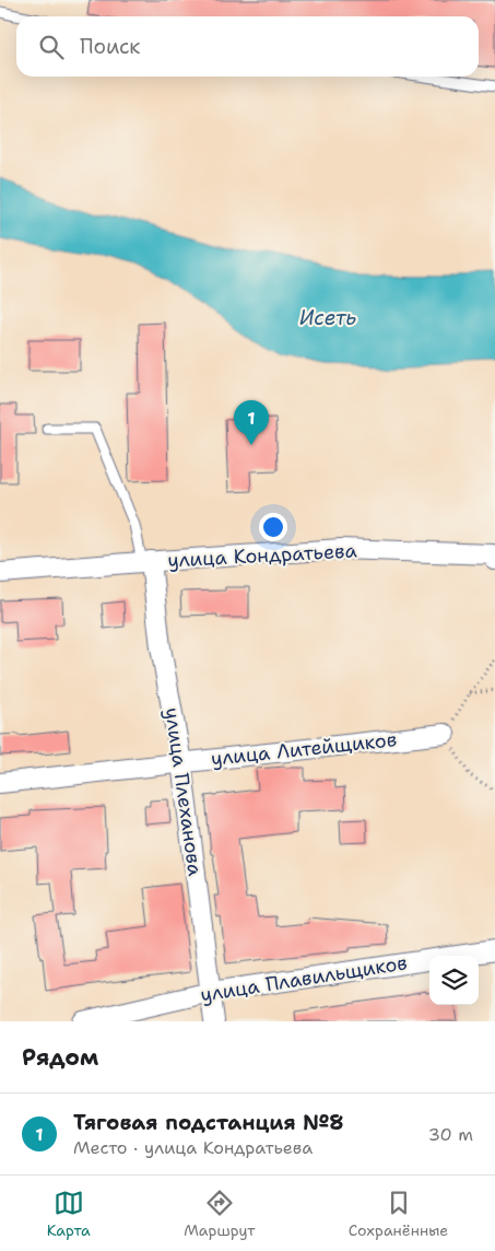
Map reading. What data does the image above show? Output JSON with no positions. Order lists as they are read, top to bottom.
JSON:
{
  "streets": {
    "street": [
      "улица Кондратьева",
      "улица Литейщиков",
      "улица Плеханова",
      "улица Плавильщиков"
    ]
  },
  "crossings": [
    ["улица Кондратьева", "улица Плеханова"],
    ["улица Литейщиков", "улица Плеханова"],
    ["улица Плеханова", "улица Плавильщиков"]
  ],
  "water": ["Исеть"],
  "page": {
    "search": "Поиск",
    "pins": "1",
    "heading": "Рядом",
    "list": [
      {
        "mark": "1",
        "name": "Тяговая подстанция №8",
        "note": "Место · улица Кондратьева",
        "value": "30 m"
      }
    ],
    "nav": ["Карта", "Маршрут", "Сохранённые"]
  }
}
